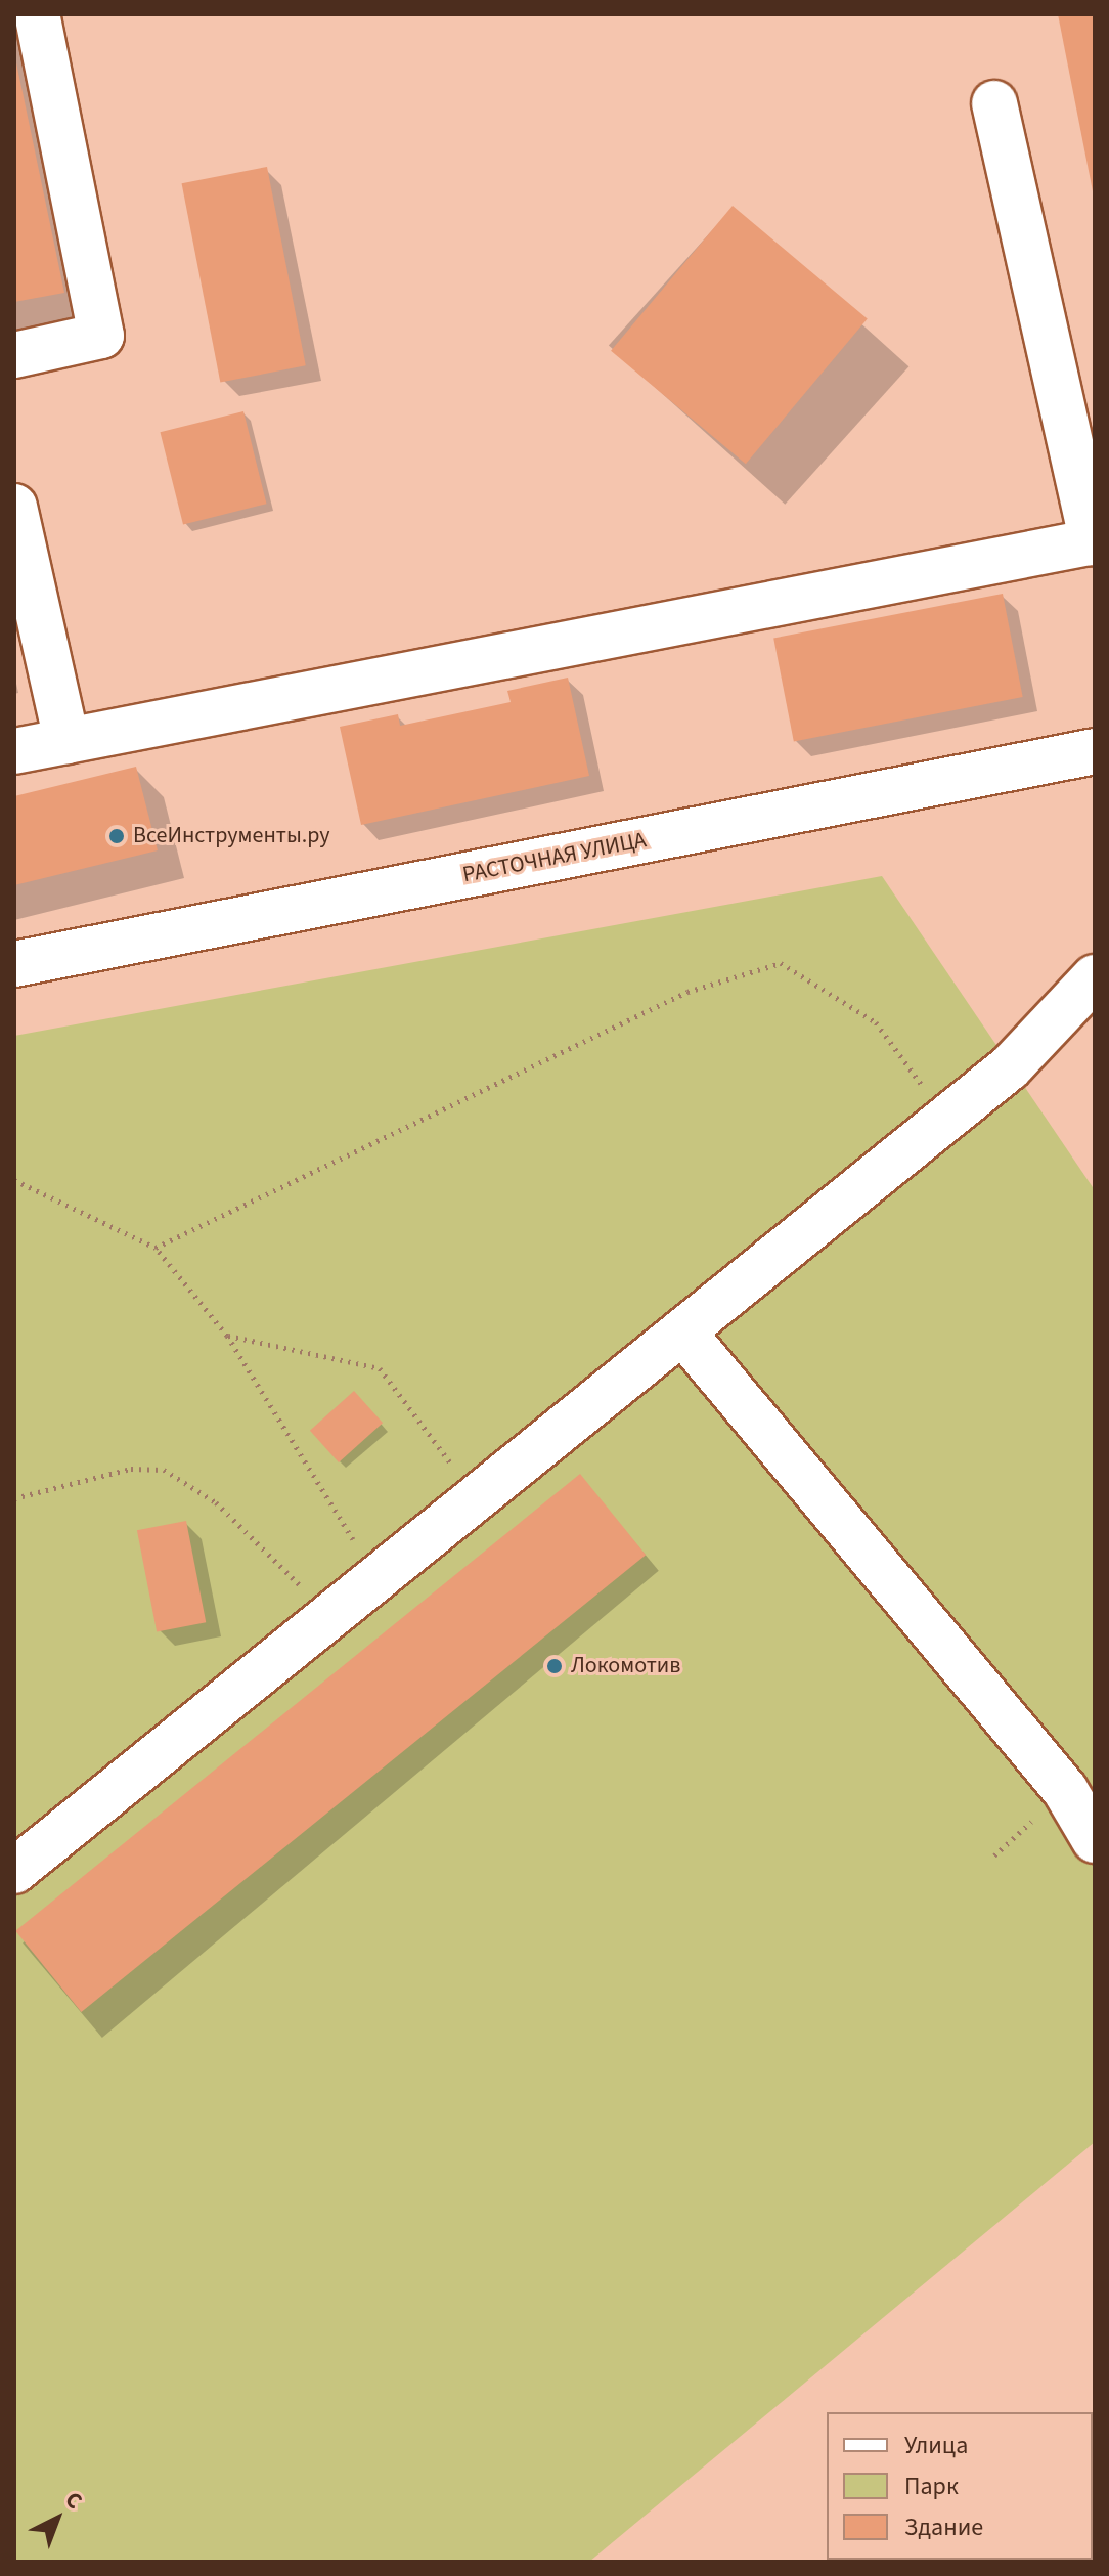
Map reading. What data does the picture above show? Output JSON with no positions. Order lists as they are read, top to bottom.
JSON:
{
  "streets": {
    "main road": ["РАСТОЧНАЯ УЛИЦА"]
  },
  "places": ["ВсеИнструменты.ру", "Локомотив"],
  "legend": ["Улица", "Парк", "Здание"],
  "north": "top right"
}
